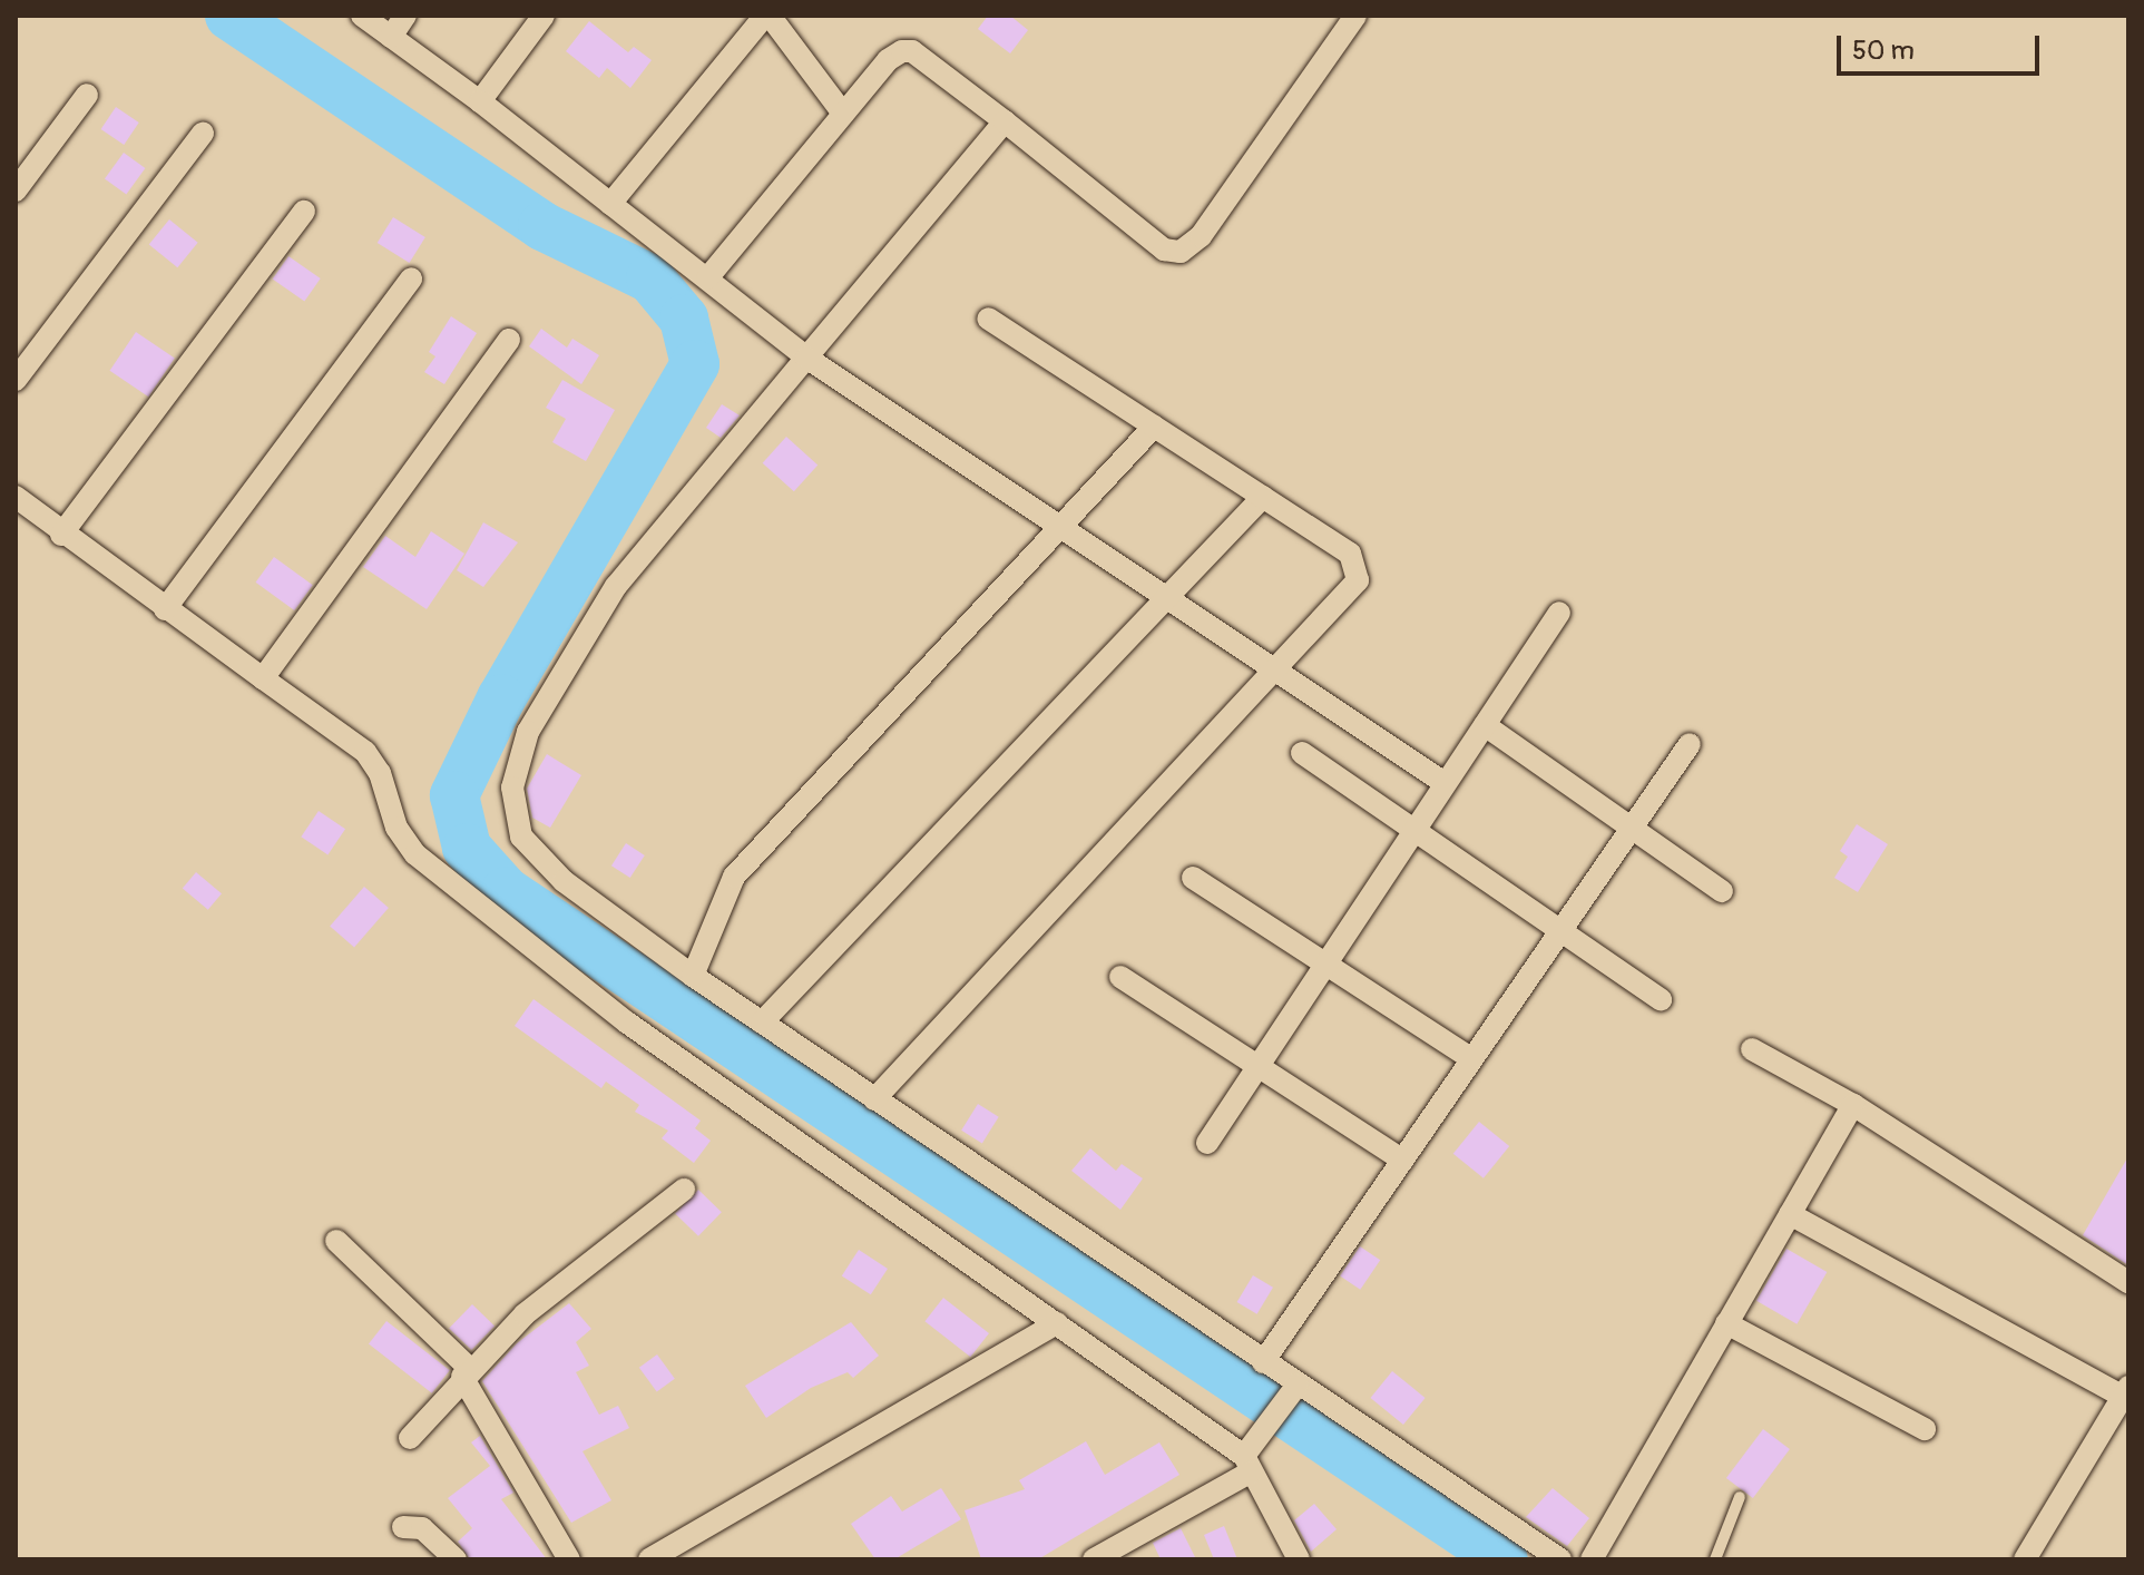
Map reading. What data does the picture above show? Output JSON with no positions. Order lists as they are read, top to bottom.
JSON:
{
  "scale_bar": "50 m"
}
